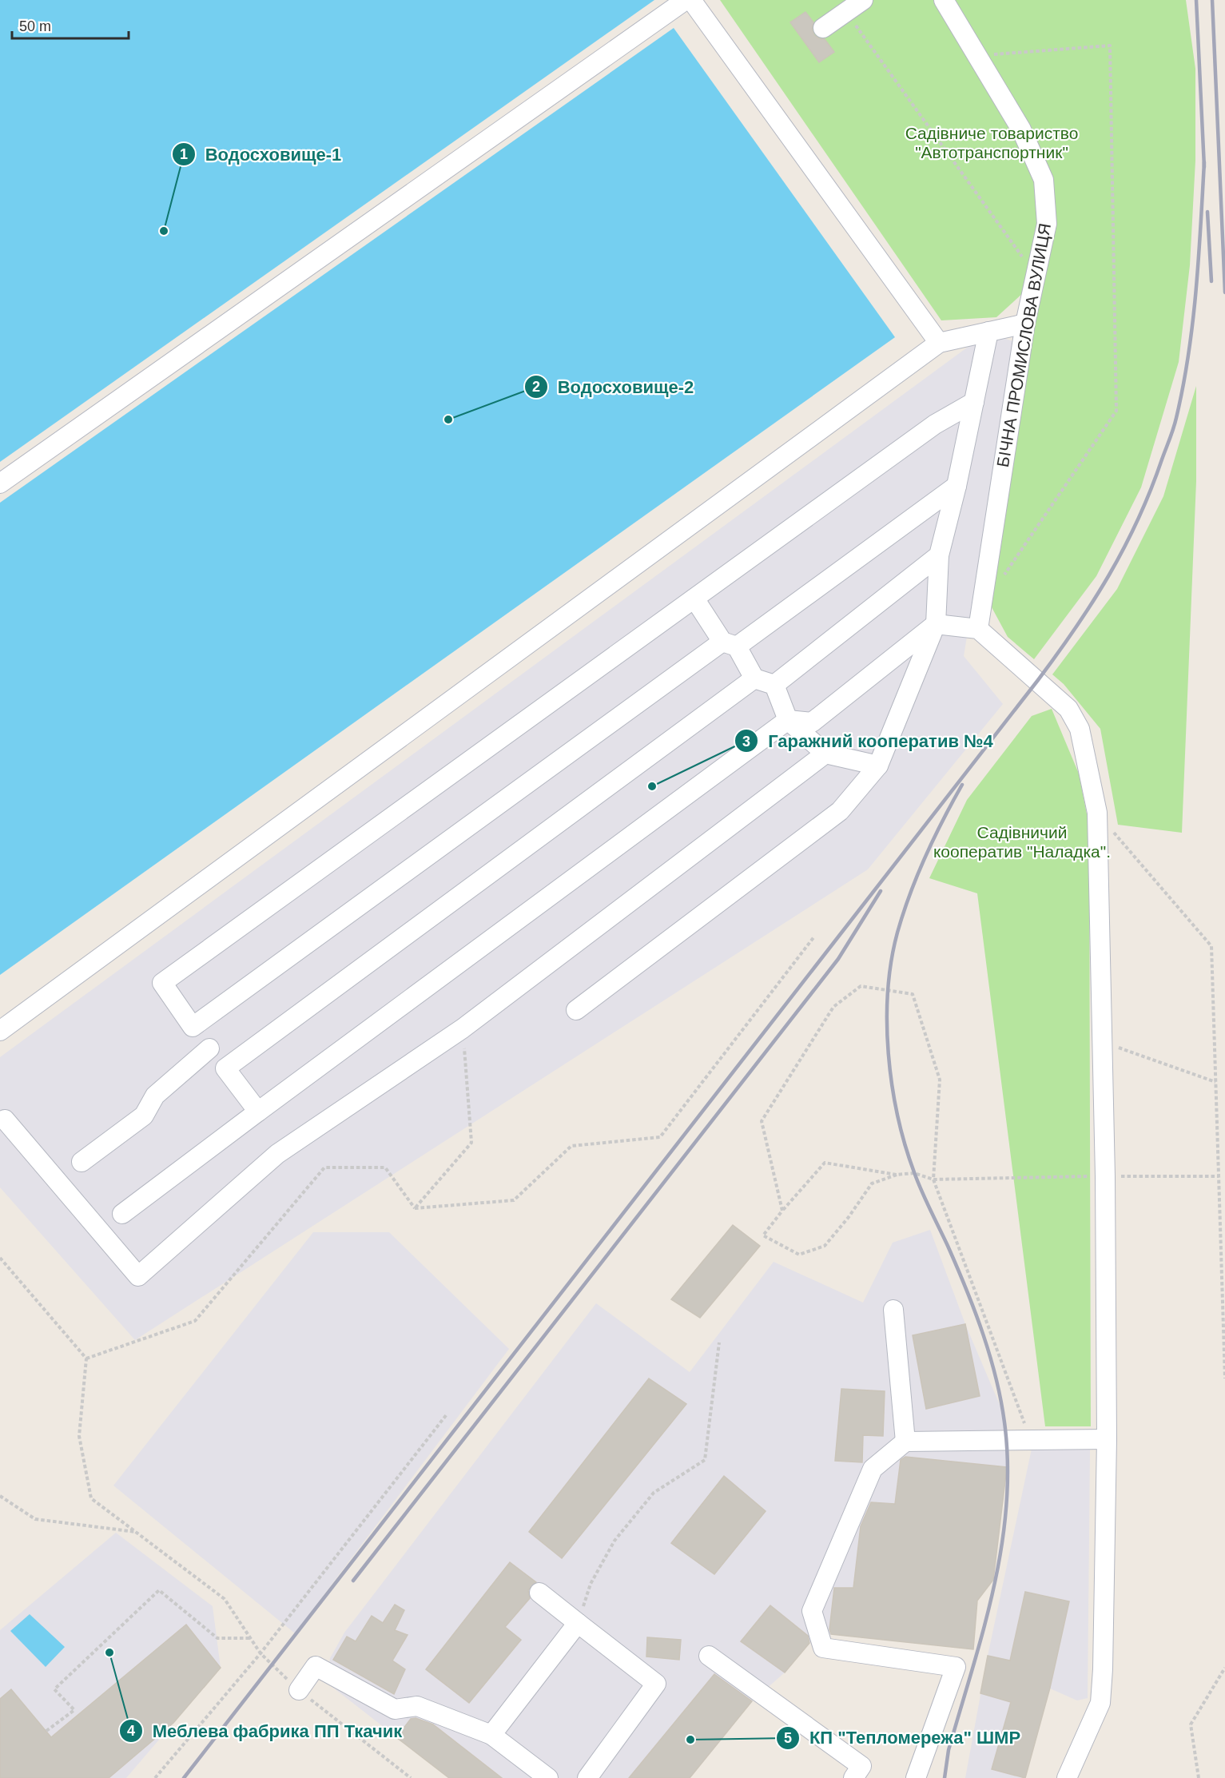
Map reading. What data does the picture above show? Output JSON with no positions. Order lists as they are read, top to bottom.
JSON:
{
  "streets": {
    "lane": ["БІЧНА ПРОМИСЛОВА ВУЛИЦЯ"]
  },
  "parks": ["Садівниче товариство \"Автотранспортник\"", "Садівничий кооператив \"Наладка\"."],
  "places": [
    "Водосховище-1",
    "Водосховище-2",
    "Гаражний кооператив №4",
    "Меблева фабрика ПП Ткачик",
    "КП \"Тепломережа\" ШМР"
  ],
  "scale_bar": "50 m"
}
